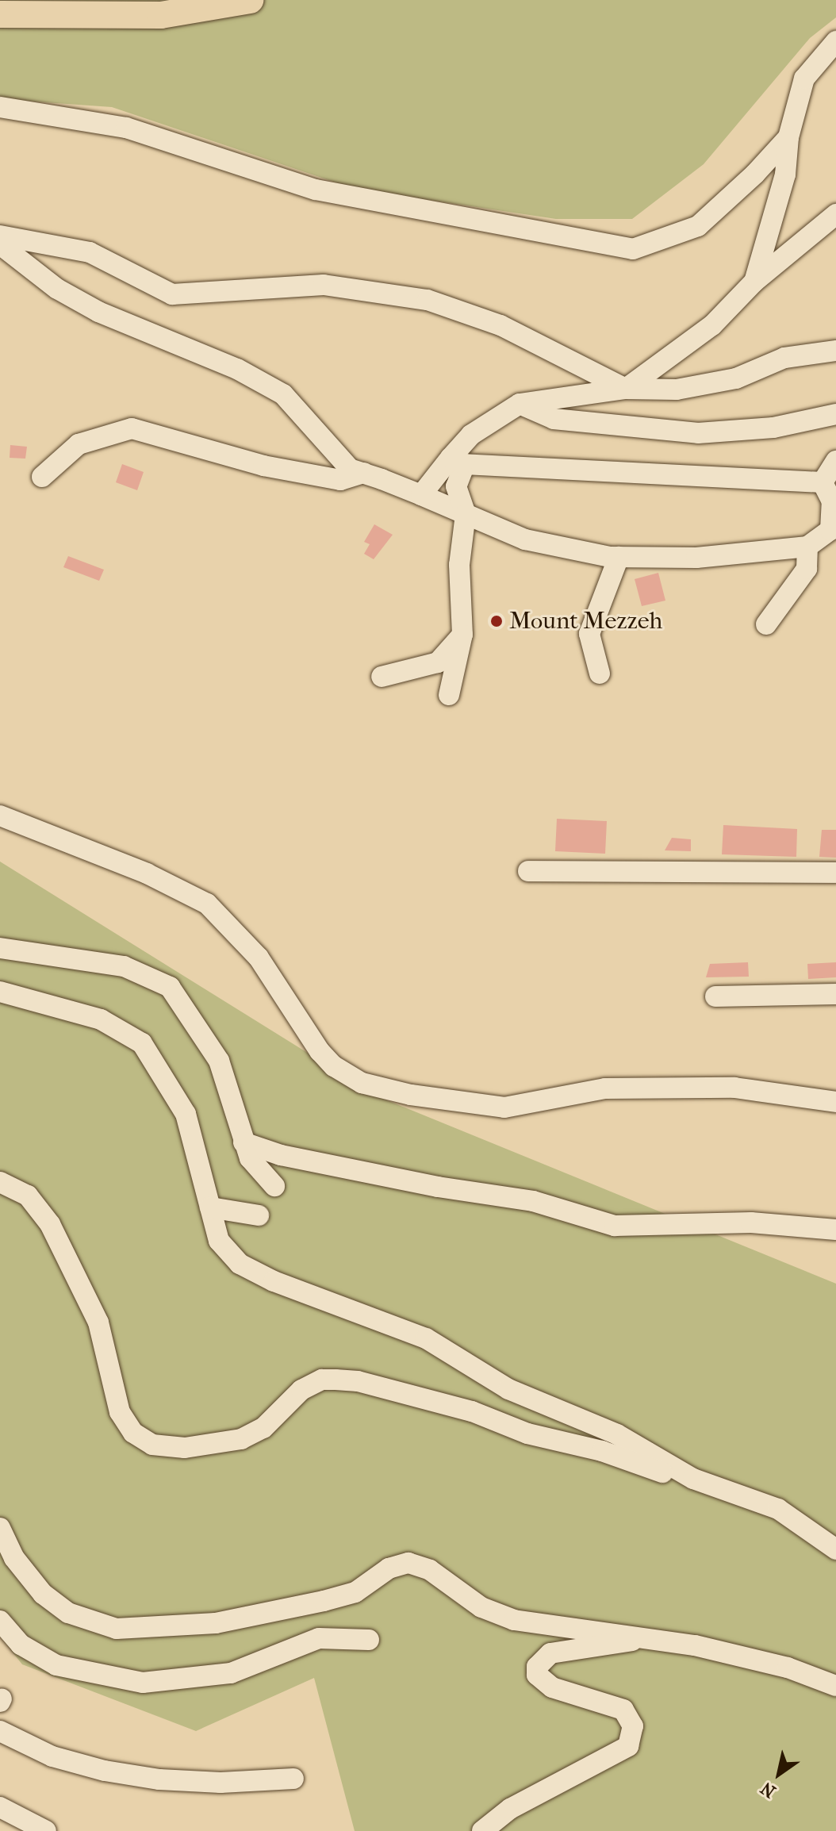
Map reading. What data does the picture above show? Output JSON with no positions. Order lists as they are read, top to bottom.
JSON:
{
  "places": ["Mount Mezzeh"],
  "north": "bottom left"
}
